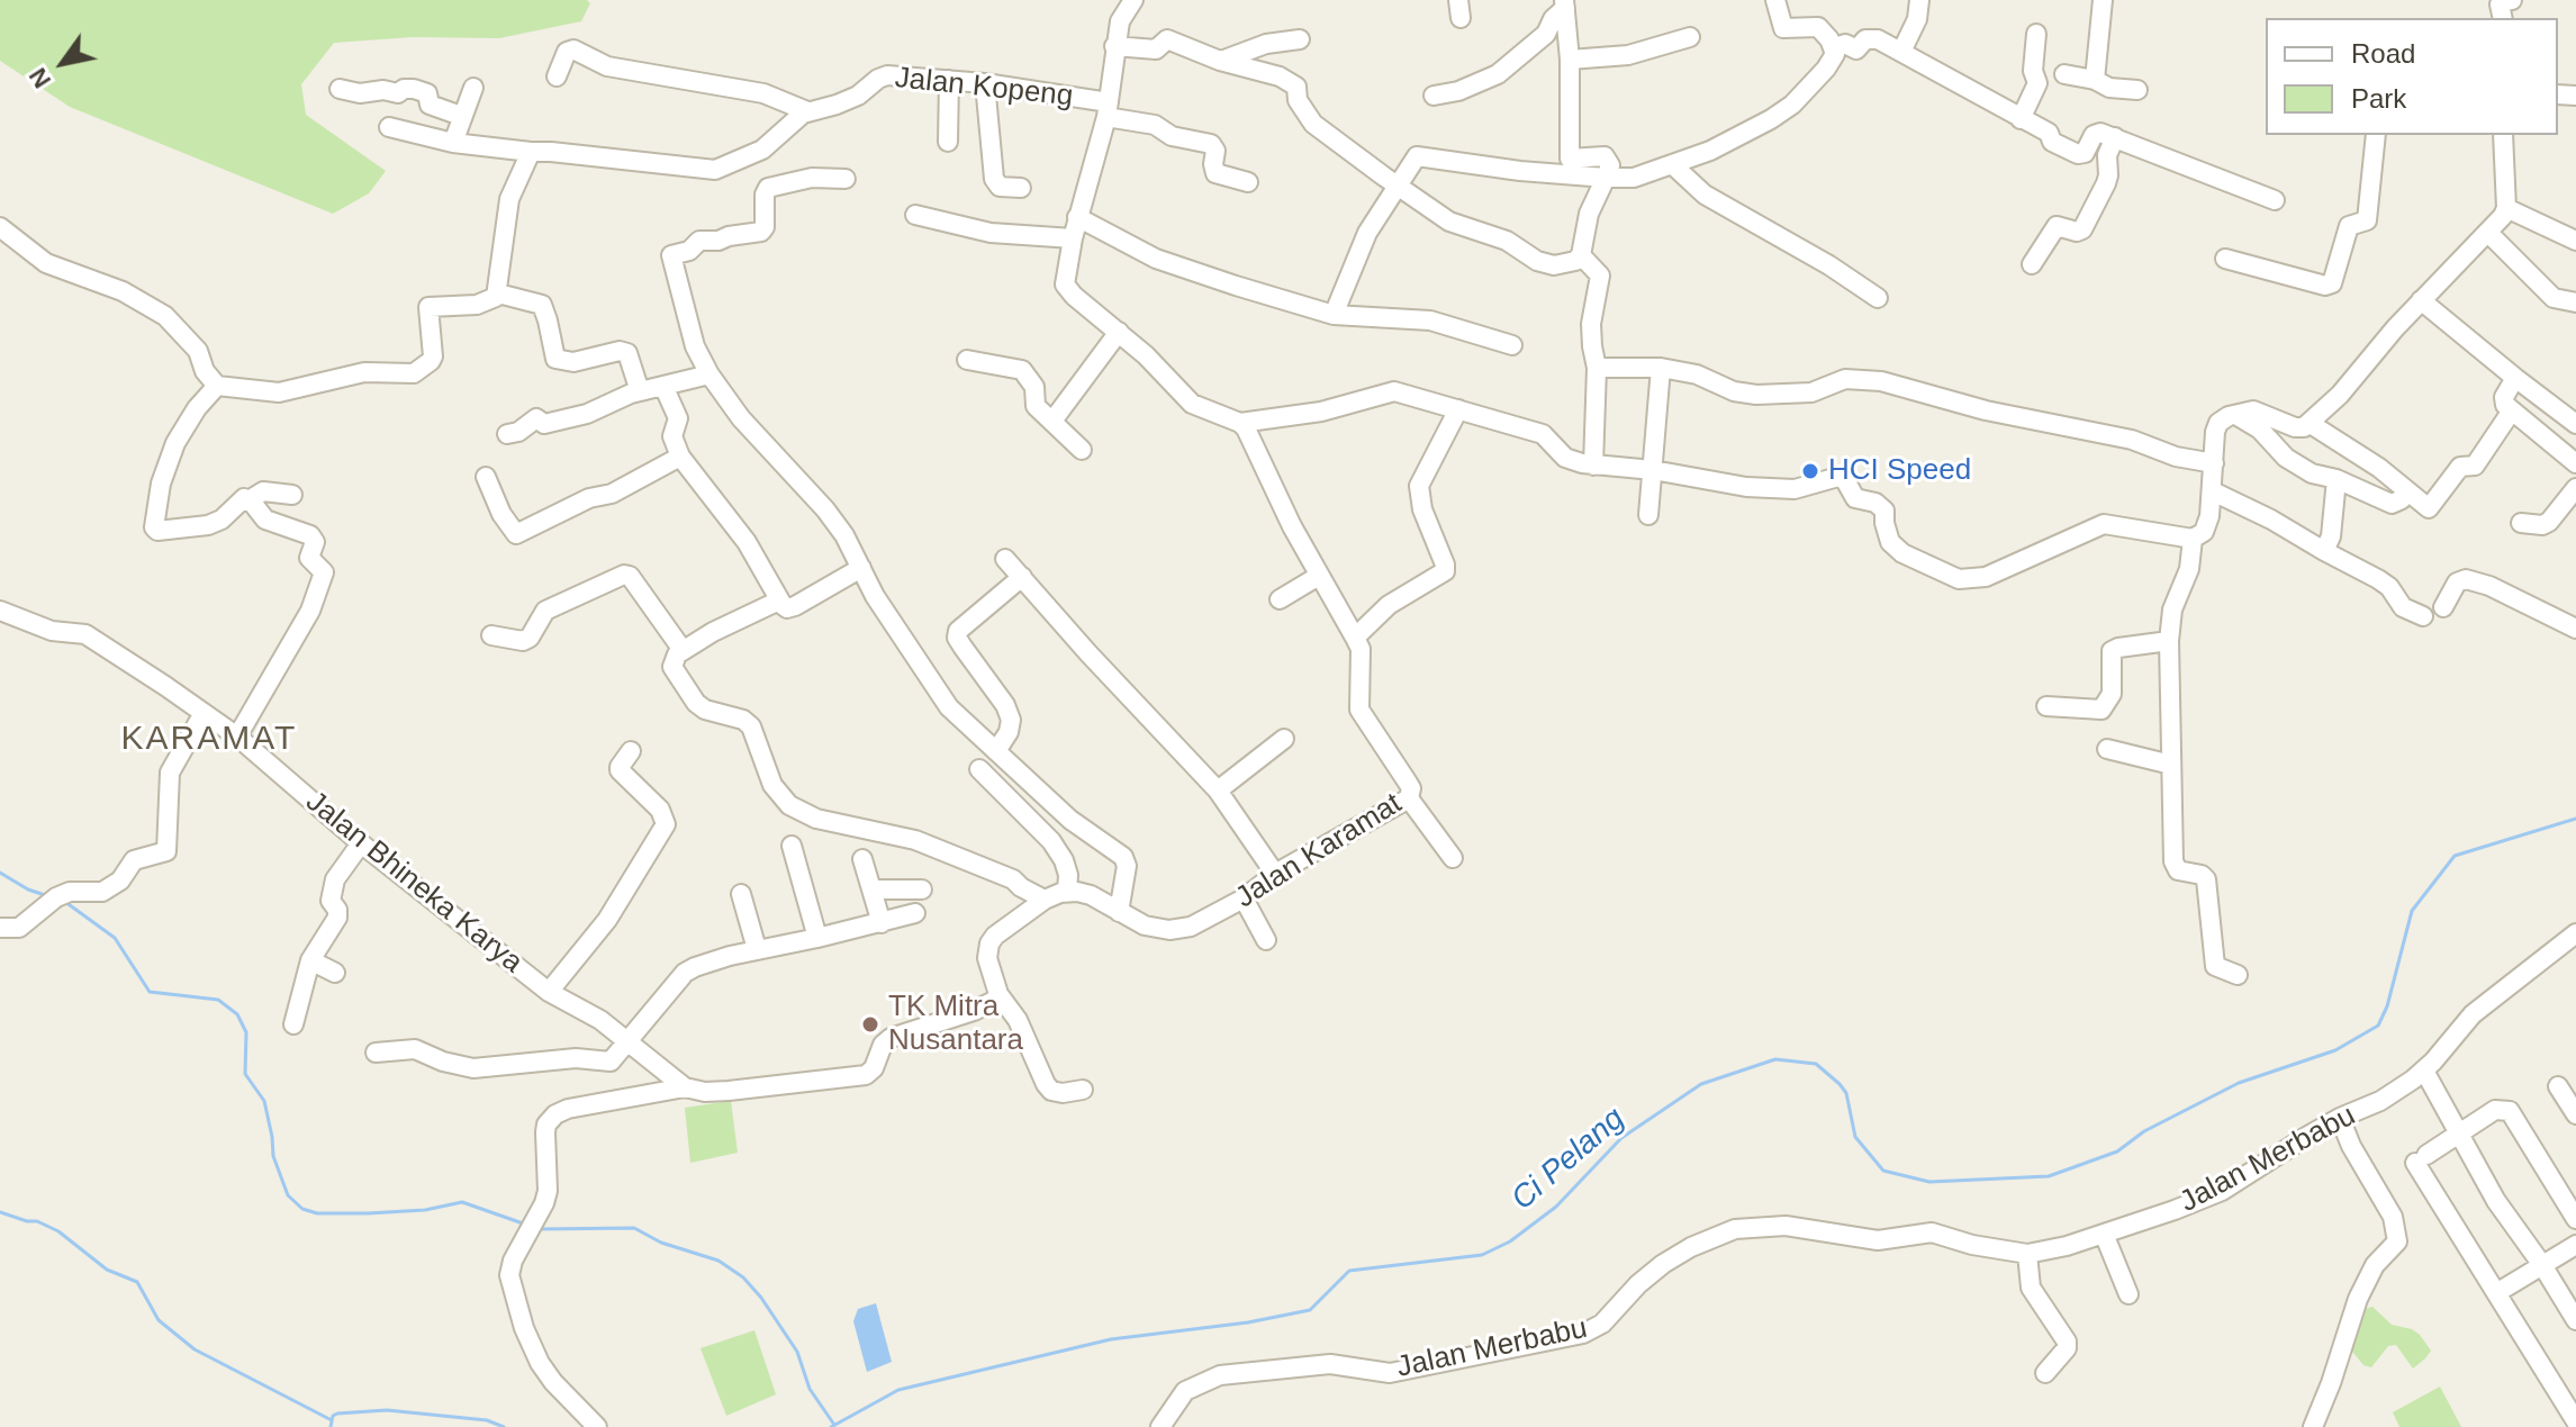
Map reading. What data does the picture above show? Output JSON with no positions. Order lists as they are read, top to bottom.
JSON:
{
  "streets": {
    "street": [
      "Jalan Kopeng",
      "Jalan Karamat",
      "Jalan Bhineka Karya",
      "Jalan Merbabu"
    ]
  },
  "districts": ["KARAMAT"],
  "water": ["Ci Pelang"],
  "places": ["HCI Speed", "TK Mitra Nusantara"],
  "legend": ["Road", "Park"],
  "north": "bottom left"
}
